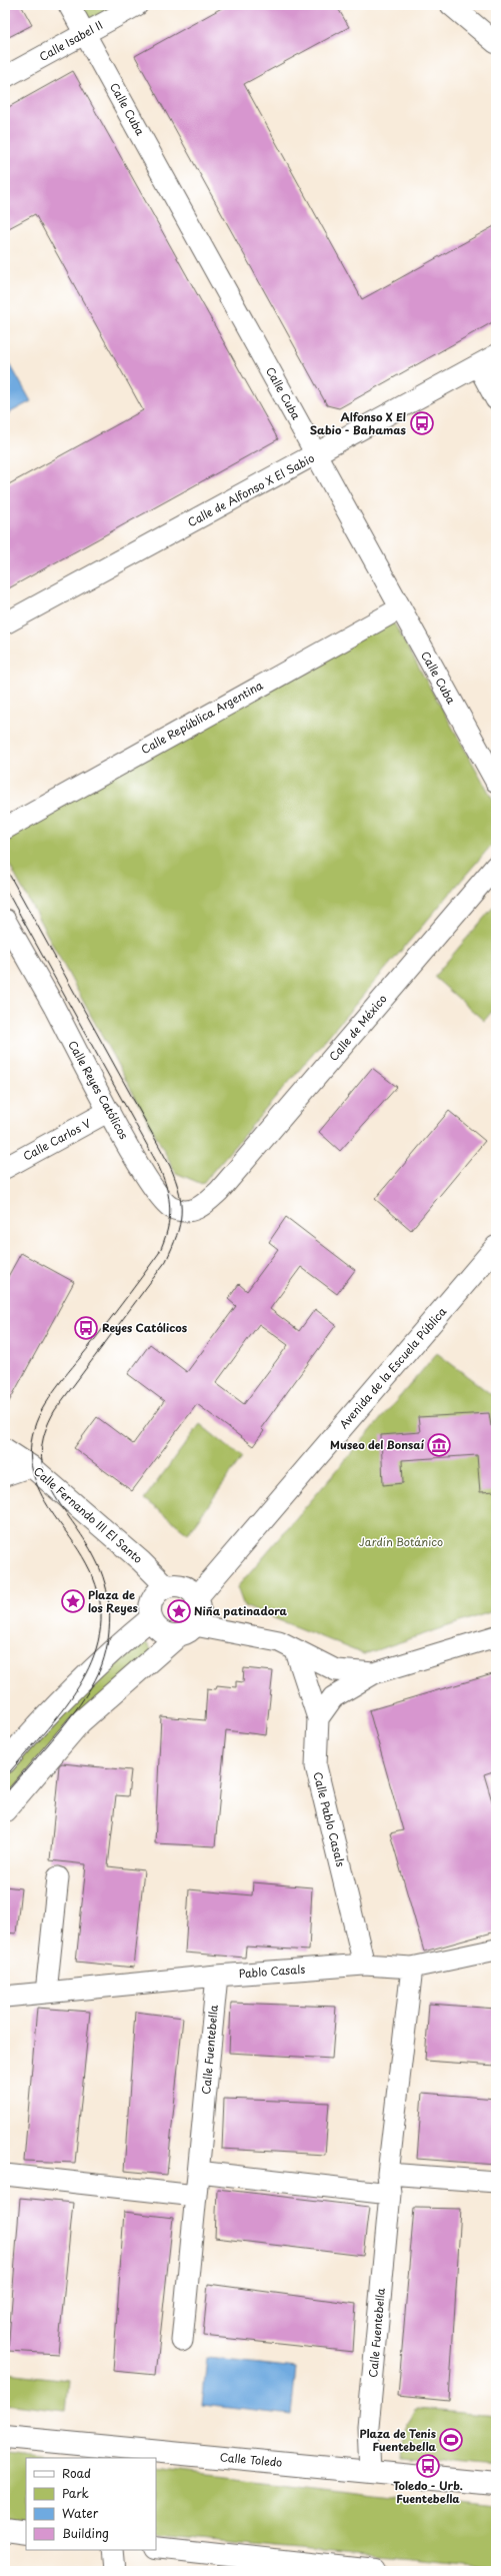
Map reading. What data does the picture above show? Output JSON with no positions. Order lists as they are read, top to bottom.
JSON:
{
  "streets": {
    "street": [
      "Calle Isabel II",
      "Calle Cuba",
      "Calle de Alfonso X El Sabio",
      "Calle República Argentina",
      "Calle de México",
      "Calle Reyes Católicos",
      "Calle Carlos V",
      "Avenida de la Escuela Pública",
      "Calle Fernando III El Santo",
      "Calle Pablo Casals",
      "Pablo Casals",
      "Calle Fuentebella",
      "Calle Toledo"
    ]
  },
  "crossings": [
    ["Calle Isabel II", "Calle Cuba"],
    ["Calle Cuba", "Calle de Alfonso X El Sabio"],
    ["Calle Cuba", "Calle República Argentina"],
    ["Calle de México", "Calle Reyes Católicos"],
    ["Calle Reyes Católicos", "Calle Carlos V"],
    ["Avenida de la Escuela Pública", "Calle Fernando III El Santo"],
    ["Calle Pablo Casals", "Pablo Casals"],
    ["Pablo Casals", "Calle Fuentebella"],
    ["Calle Fuentebella", "Calle Toledo"]
  ],
  "parks": ["Jardín Botánico"],
  "places": {
    "bus stop": ["Alfonso X El Sabio - Bahamas", "Reyes Católicos", "Toledo - Urb. Fuentebella"],
    "museum": ["Museo del Bonsaí"],
    "place": ["Plaza de los Reyes", "Niña patinadora"],
    "sports": ["Plaza de Tenis Fuentebella"]
  },
  "legend": [
    "Road",
    "Park",
    "Water",
    "Building"
  ]
}
